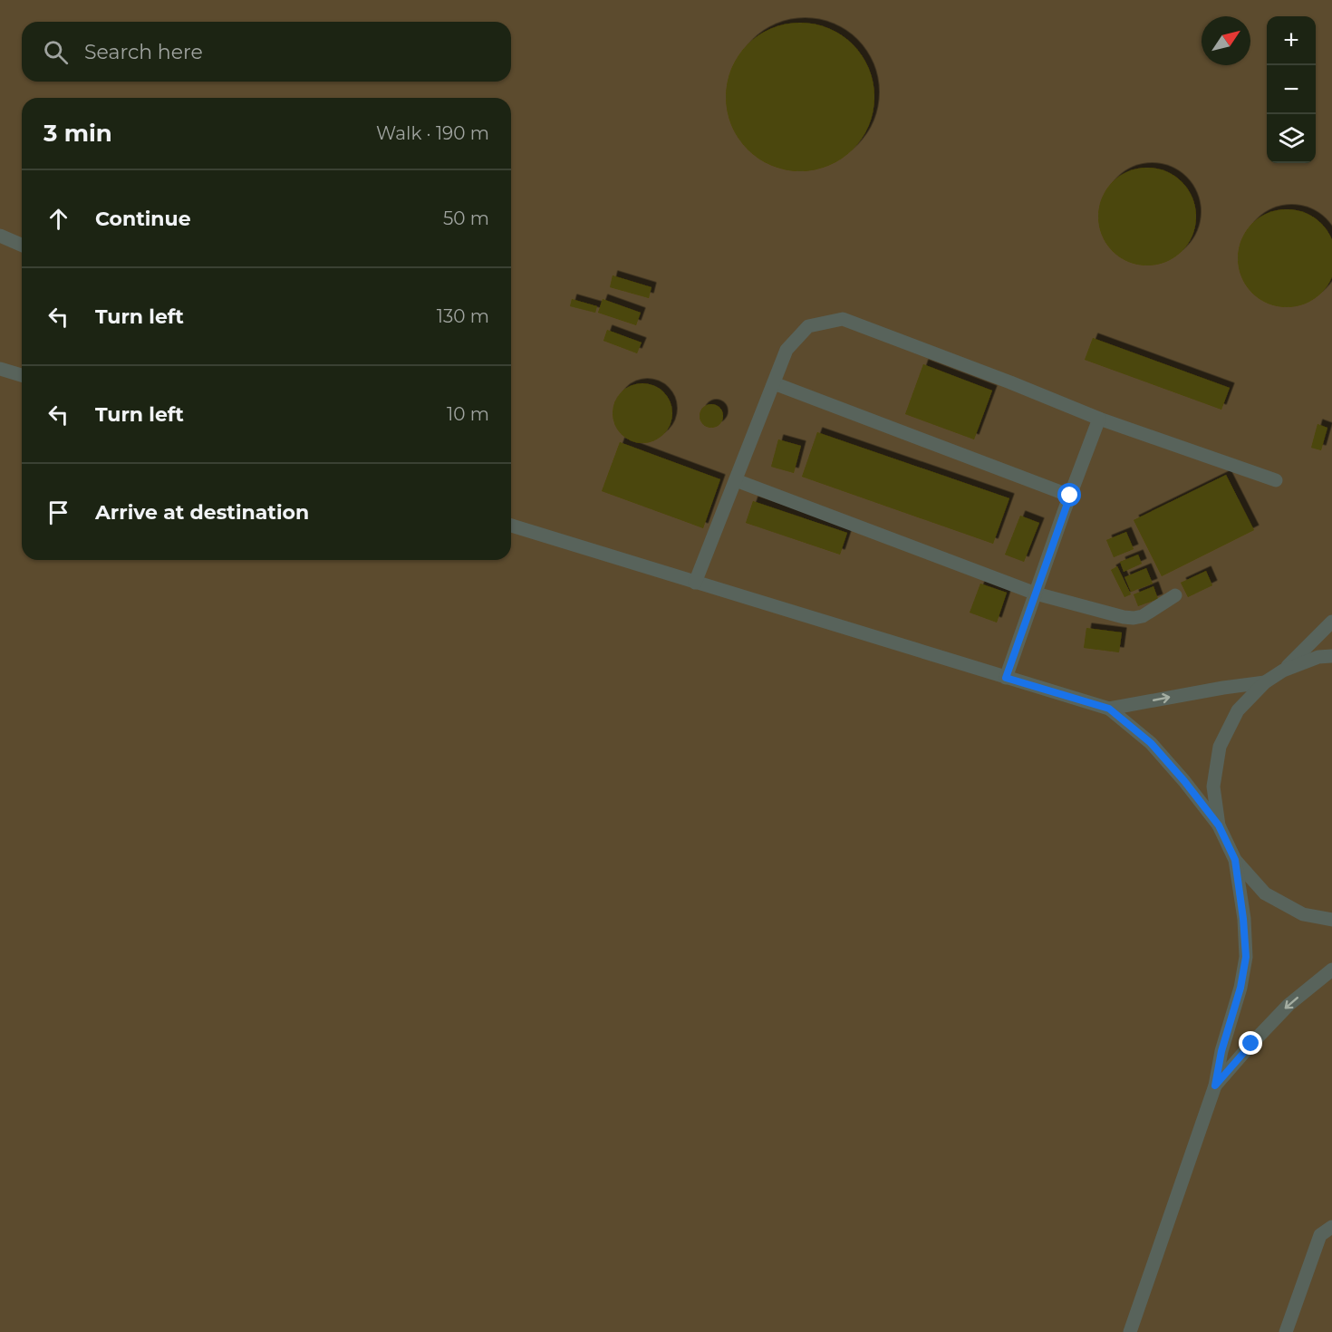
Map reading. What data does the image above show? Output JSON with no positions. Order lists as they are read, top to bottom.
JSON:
{
  "north": "top right",
  "page": {
    "map_buttons": ["+", "−"],
    "search": "Search here",
    "heading": ["3 min", "Walk · 190 m"],
    "list": [
      ["Continue", "50 m"],
      ["Turn left", "130 m"],
      ["Turn left", "10 m"],
      "Arrive at destination"
    ]
  }
}
